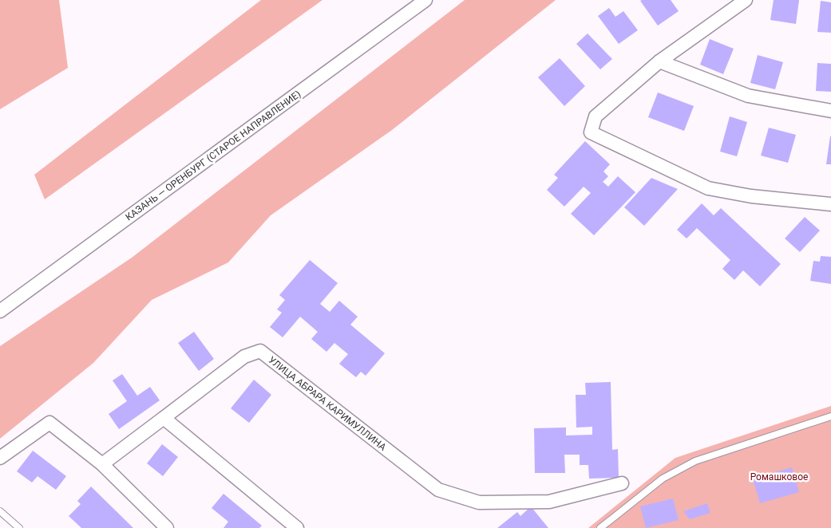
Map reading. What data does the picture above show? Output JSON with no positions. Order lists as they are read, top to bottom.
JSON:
{
  "streets": {
    "street": ["КАЗАНЬ — ОРЕНБУРГ (СТАРОЕ НАПРАВЛЕНИЕ)", "УЛИЦА АБРАРА КАРИМУЛЛИНА"]
  },
  "parks": ["Ромашковое"]
}
